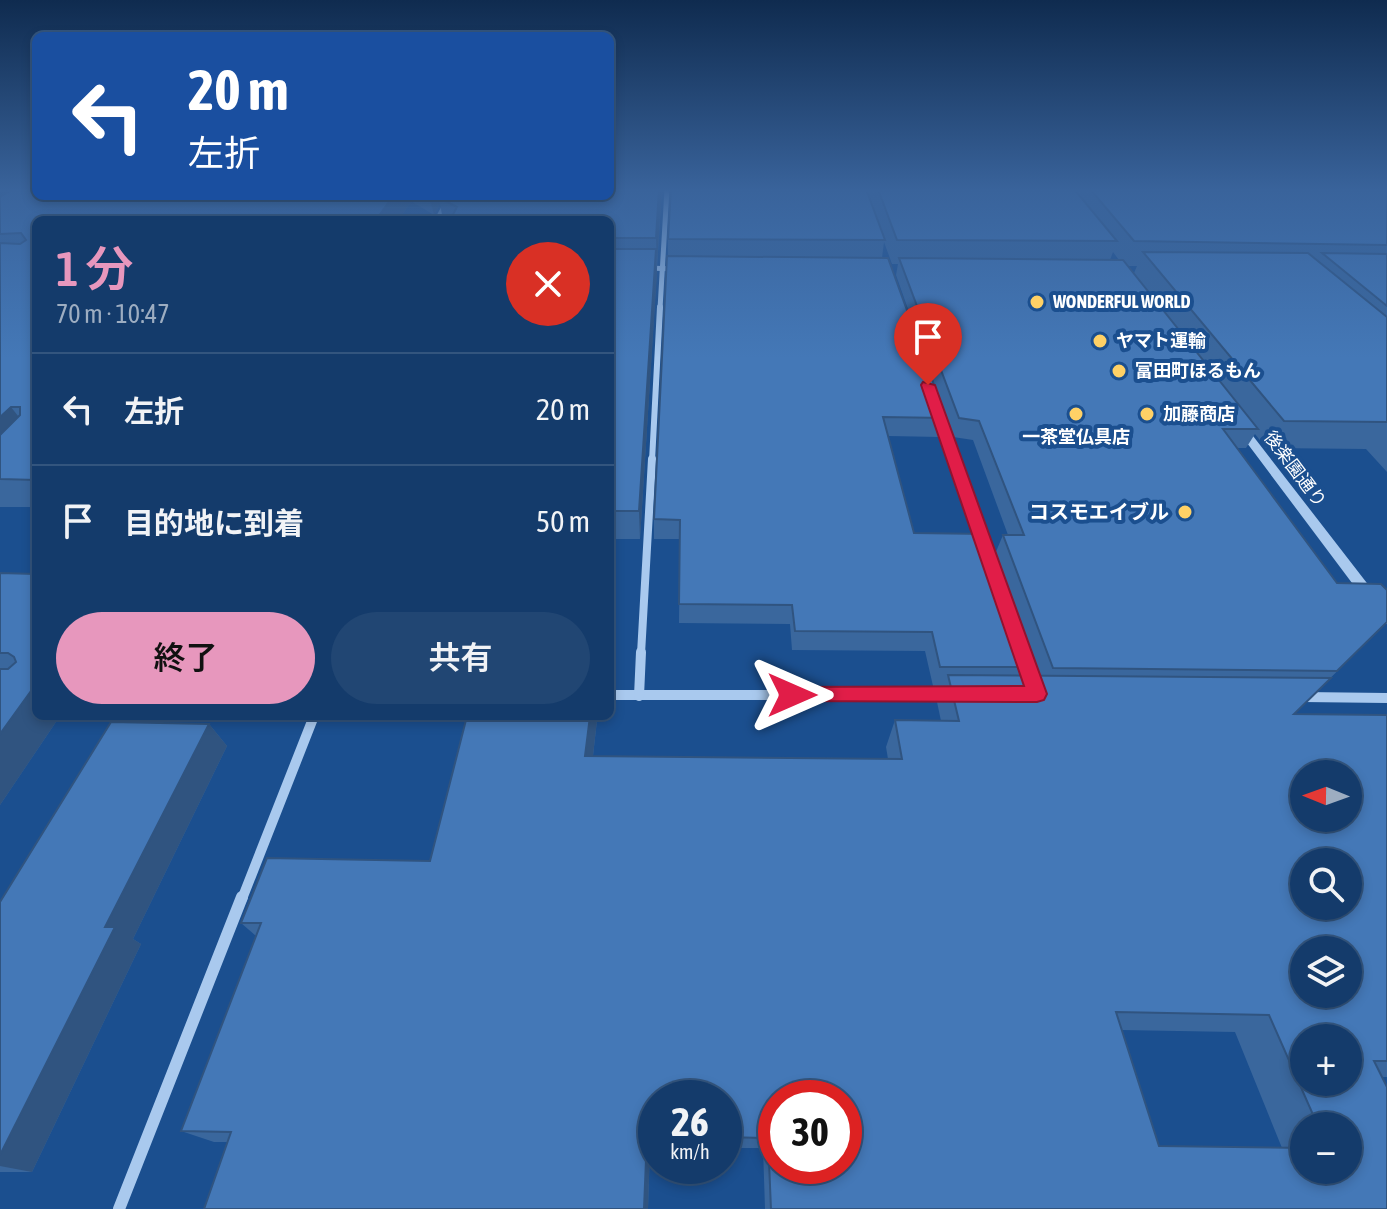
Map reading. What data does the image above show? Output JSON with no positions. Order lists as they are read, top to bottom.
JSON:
{
  "streets": {
    "street": ["後楽園通り"]
  },
  "places": [
    "WONDERFUL WORLD",
    "ヤマト運輸",
    "富田町ほるもん",
    "一茶堂仏具店",
    "加藤商店",
    "コスモエイブル"
  ],
  "north": "left",
  "page": {
    "turn": ["20 m", "左折"],
    "heading": ["1 分", "70 m · 10:47"],
    "list": [
      {
        "name": "左折",
        "value": "20 m"
      },
      {
        "name": "目的地に到着",
        "value": "50 m"
      }
    ],
    "buttons": ["終了", "共有"],
    "map_buttons": ["+", "−"],
    "speed": "26 km/h",
    "limit": "30"
  }
}
